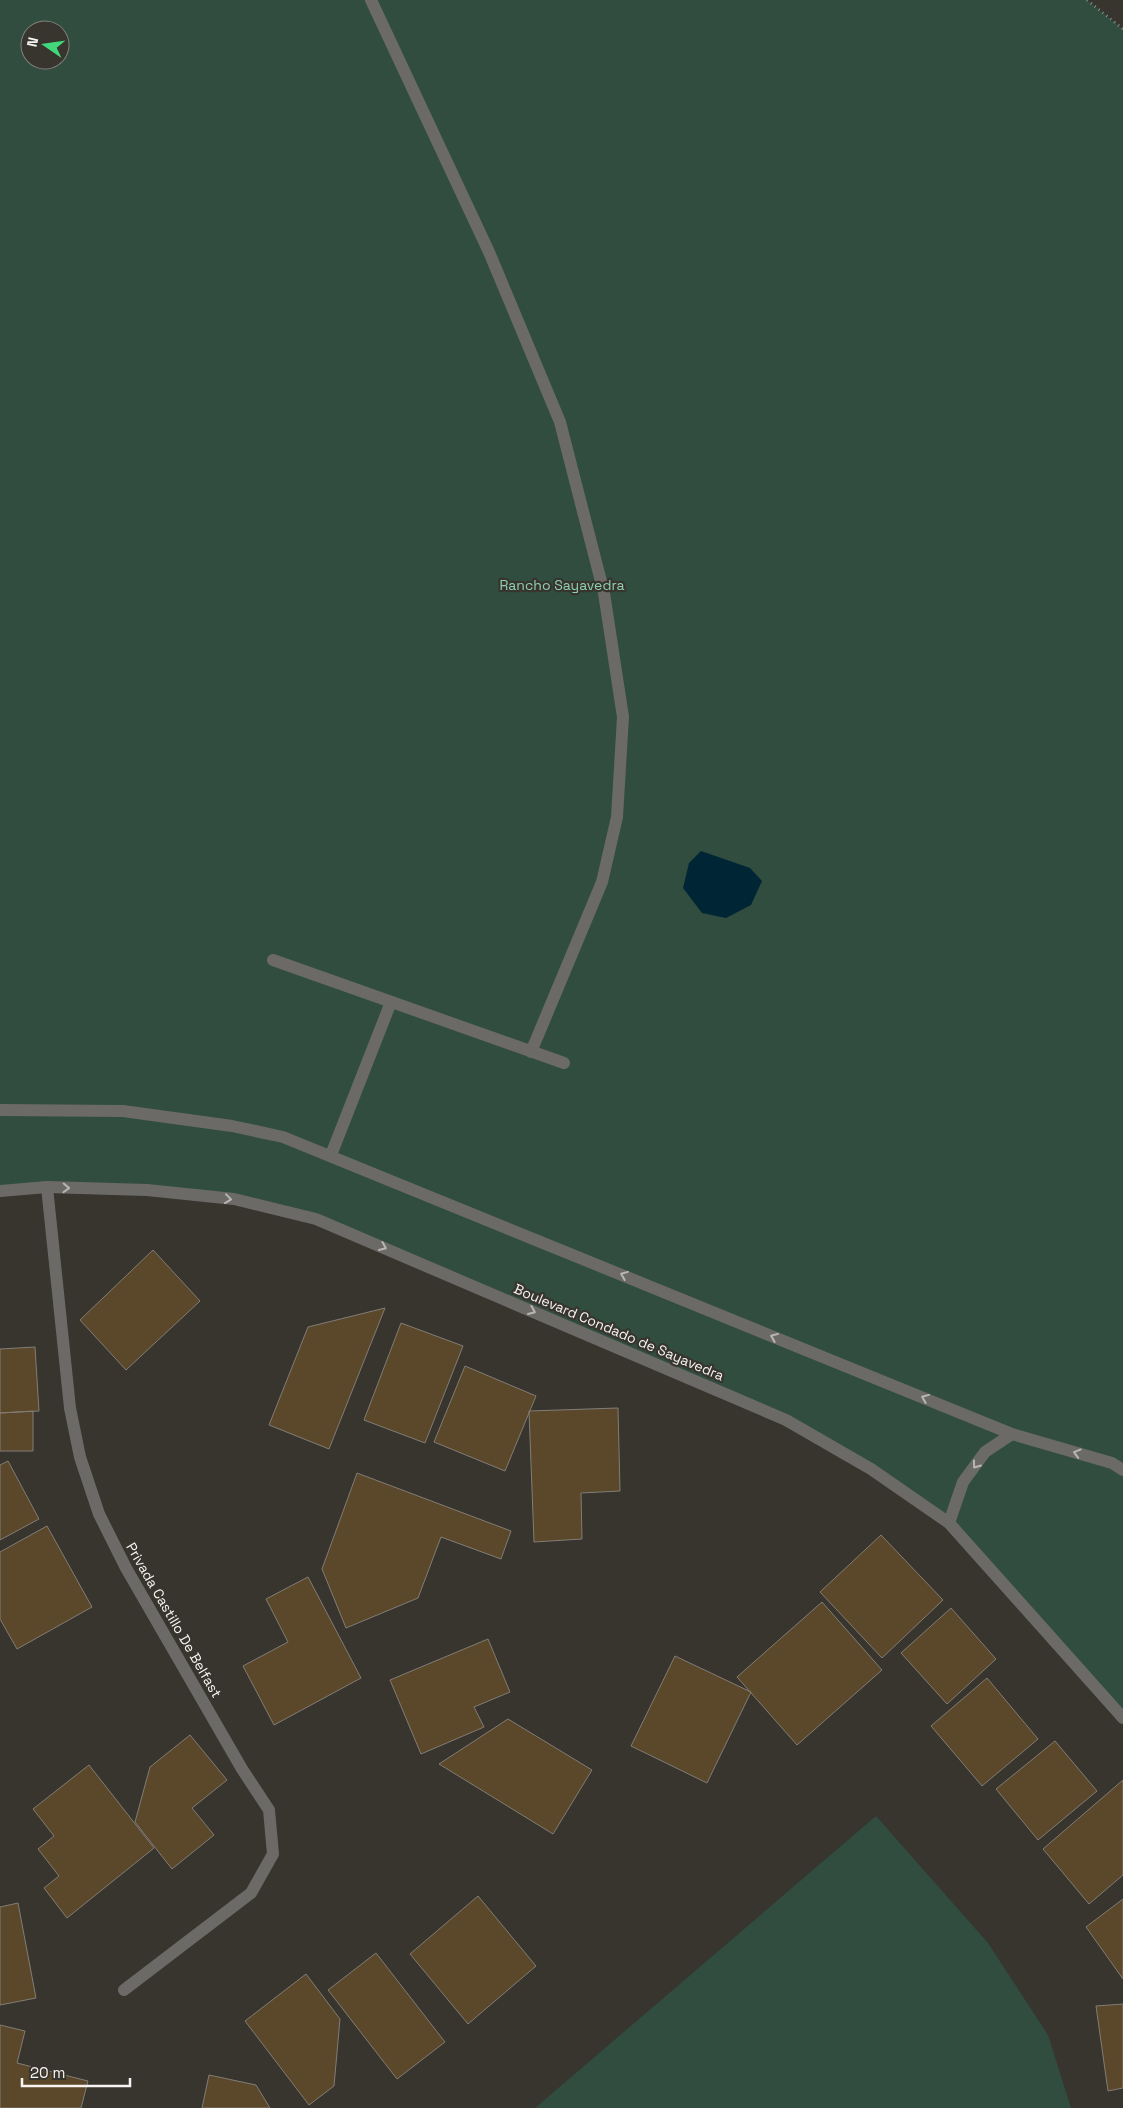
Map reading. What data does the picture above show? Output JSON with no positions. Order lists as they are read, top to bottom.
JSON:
{
  "streets": {
    "street": ["Boulevard Condado de Sayavedra", "Privada Castillo De Belfast"]
  },
  "crossings": [
    ["Boulevard Condado de Sayavedra", "Privada Castillo De Belfast"]
  ],
  "parks": ["Rancho Sayavedra"],
  "scale_bar": "20 m",
  "north": "left"
}
